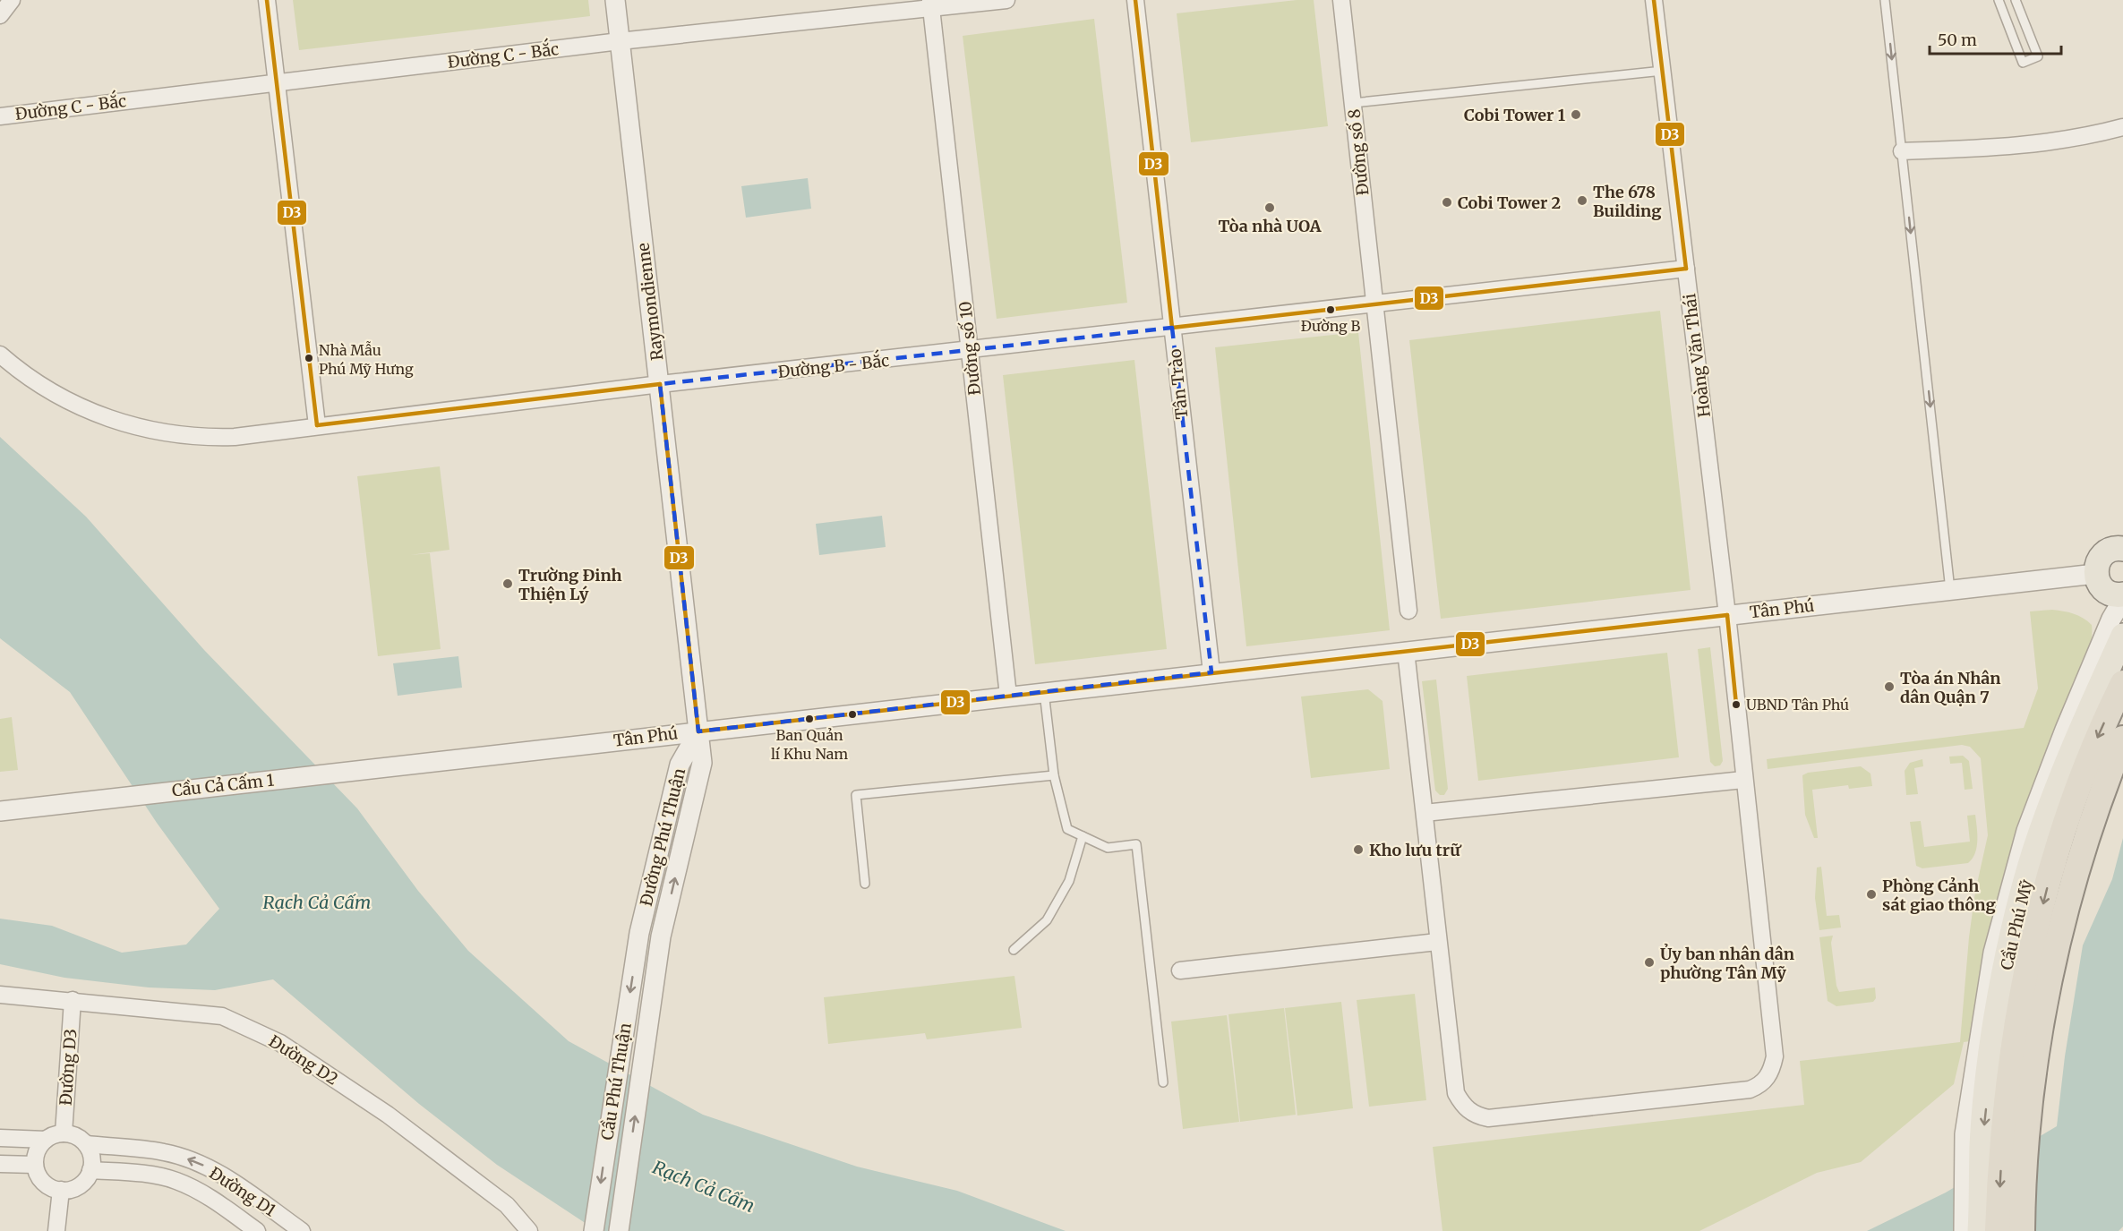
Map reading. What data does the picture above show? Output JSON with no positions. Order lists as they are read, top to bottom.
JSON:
{
  "streets": {
    "highway": ["Cầu Phú Mỹ"],
    "street": [
      "Đường C - Bắc",
      "Đường số 8",
      "Raymondienne",
      "Đường số 10",
      "Hoàng Văn Thái",
      "Đường B - Bắc",
      "Tân Trào",
      "Tân Phú",
      "Cầu Cả Cấm 1",
      "Đường Phú Thuận",
      "Đường D2",
      "Đường D3",
      "Cầu Phú Thuận",
      "Đường D1"
    ]
  },
  "crossings": [
    ["Đường C - Bắc", "Raymondienne"],
    ["Đường C - Bắc", "Đường số 10"],
    ["Đường số 8", "Đường B - Bắc"],
    ["Raymondienne", "Đường B - Bắc"],
    ["Raymondienne", "Tân Phú"],
    ["Raymondienne", "Đường Phú Thuận"],
    ["Đường số 10", "Đường B - Bắc"],
    ["Đường số 10", "Tân Phú"],
    ["Hoàng Văn Thái", "Đường B - Bắc"],
    ["Hoàng Văn Thái", "Tân Phú"],
    ["Đường B - Bắc", "Tân Trào"],
    ["Tân Trào", "Tân Phú"],
    ["Tân Phú", "Cầu Cả Cấm 1"],
    ["Tân Phú", "Đường Phú Thuận"],
    ["Đường Phú Thuận", "Cầu Phú Thuận"],
    ["Đường D2", "Đường D3"],
    ["Đường D3", "Đường D1"]
  ],
  "water": ["Rạch Cả Cấm"],
  "places": [
    "Cobi Tower 1",
    "The 678 Building",
    "Cobi Tower 2",
    "Tòa nhà UOA",
    "Đường B",
    "Nhà Mẫu Phú Mỹ Hưng",
    "Trường Đinh Thiện Lý",
    "Tòa án Nhân dân Quận 7",
    "UBND Tân Phú",
    "Ban Quản lí Khu Nam",
    "Kho lưu trữ",
    "Phòng Cảnh sát giao thông",
    "Ủy ban nhân dân phường Tân Mỹ"
  ],
  "lines": ["transit line D3"],
  "scale_bar": "50 m"
}
